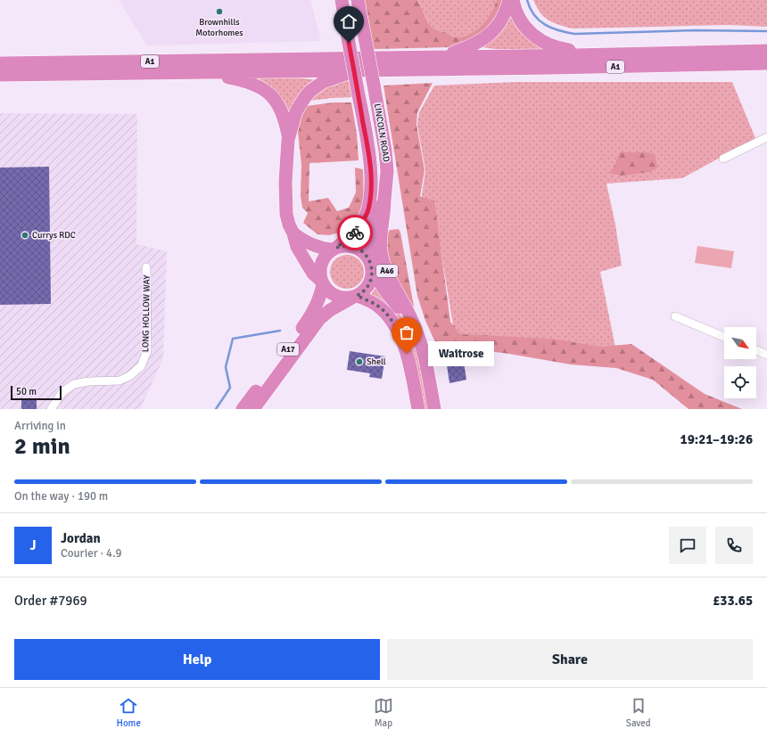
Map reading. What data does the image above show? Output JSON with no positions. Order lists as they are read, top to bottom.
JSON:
{
  "streets": {
    "highway": [
      "A1",
      "LINCOLN ROAD",
      "A46",
      "A17"
    ],
    "street": ["LONG HOLLOW WAY"]
  },
  "crossings": [
    ["LINCOLN ROAD", "A46"],
    ["LINCOLN ROAD", "A17"],
    ["A46", "A17"]
  ],
  "places": [
    "Brownhills Motorhomes",
    "Currys RDC",
    "Waitrose",
    "Shell"
  ],
  "scale_bar": "50 m",
  "north": "bottom right",
  "page": {
    "bubble": "Waitrose",
    "scale": "50 m",
    "heading": ["2 min", "Arriving in", "19:21–19:26"],
    "panel": [
      "Jordan",
      "Courier · 4.9",
      "Order #7969",
      "£33.65"
    ],
    "bar": "On the way · 190 m",
    "round": "J",
    "buttons": ["Help", "Share"],
    "tabs": ["Home", "Map", "Saved"]
  }
}
